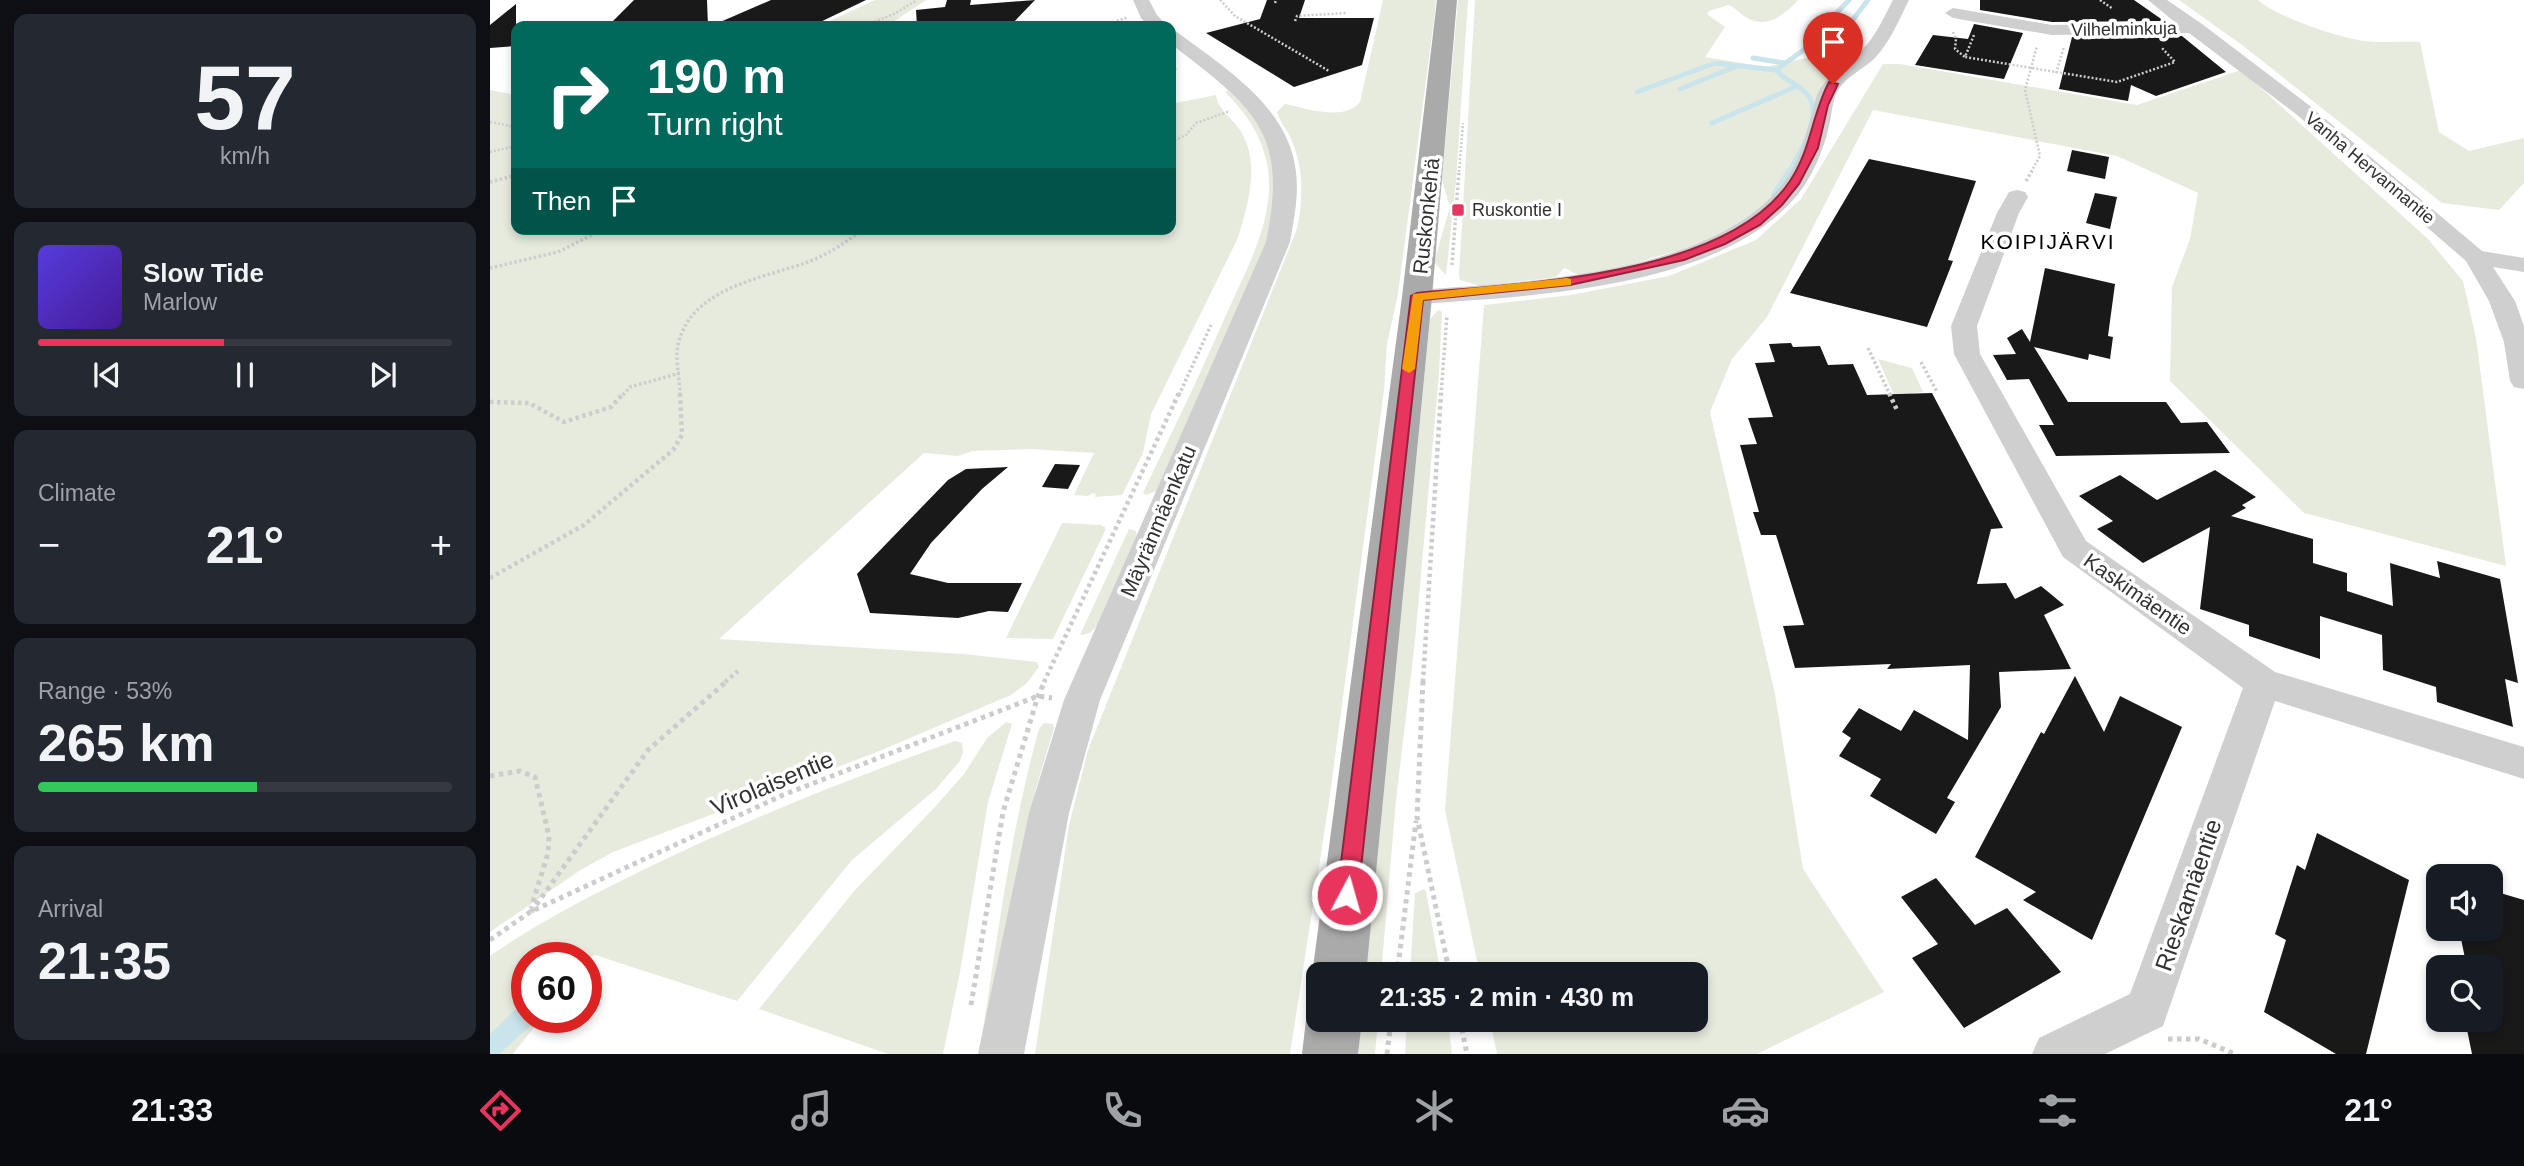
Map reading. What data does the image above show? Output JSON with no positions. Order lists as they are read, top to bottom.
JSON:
{
  "streets": {
    "main road": ["Ruskonkehä"],
    "street": [
      "Vilhelminkuja",
      "Vanha Hervannantie",
      "Mäyränmäenkatu",
      "Kaskimäentie",
      "Rieskamäentie"
    ],
    "path": ["Virolaisentie"]
  },
  "crossings": [
    ["Vilhelminkuja", "Vanha Hervannantie"],
    ["Mäyränmäenkatu", "Virolaisentie"],
    ["Kaskimäentie", "Rieskamäentie"]
  ],
  "districts": ["KOIPIJÄRVI"],
  "places": {
    "transit": ["Ruskontie I"]
  },
  "page": {
    "tile": [
      ["57", "km/h"],
      "Climate",
      ["Range · 53%", "265 km"],
      ["Arrival", "21:35"]
    ],
    "turn": ["190 m", "Turn right"],
    "then": "Then",
    "song": ["Slow Tide", "Marlow"],
    "heat": ["−", "21°", "+"],
    "limit": "60",
    "trip": "21:35 · 2 min · 430 m",
    "tabs": ["21:33", "21°"]
  }
}
